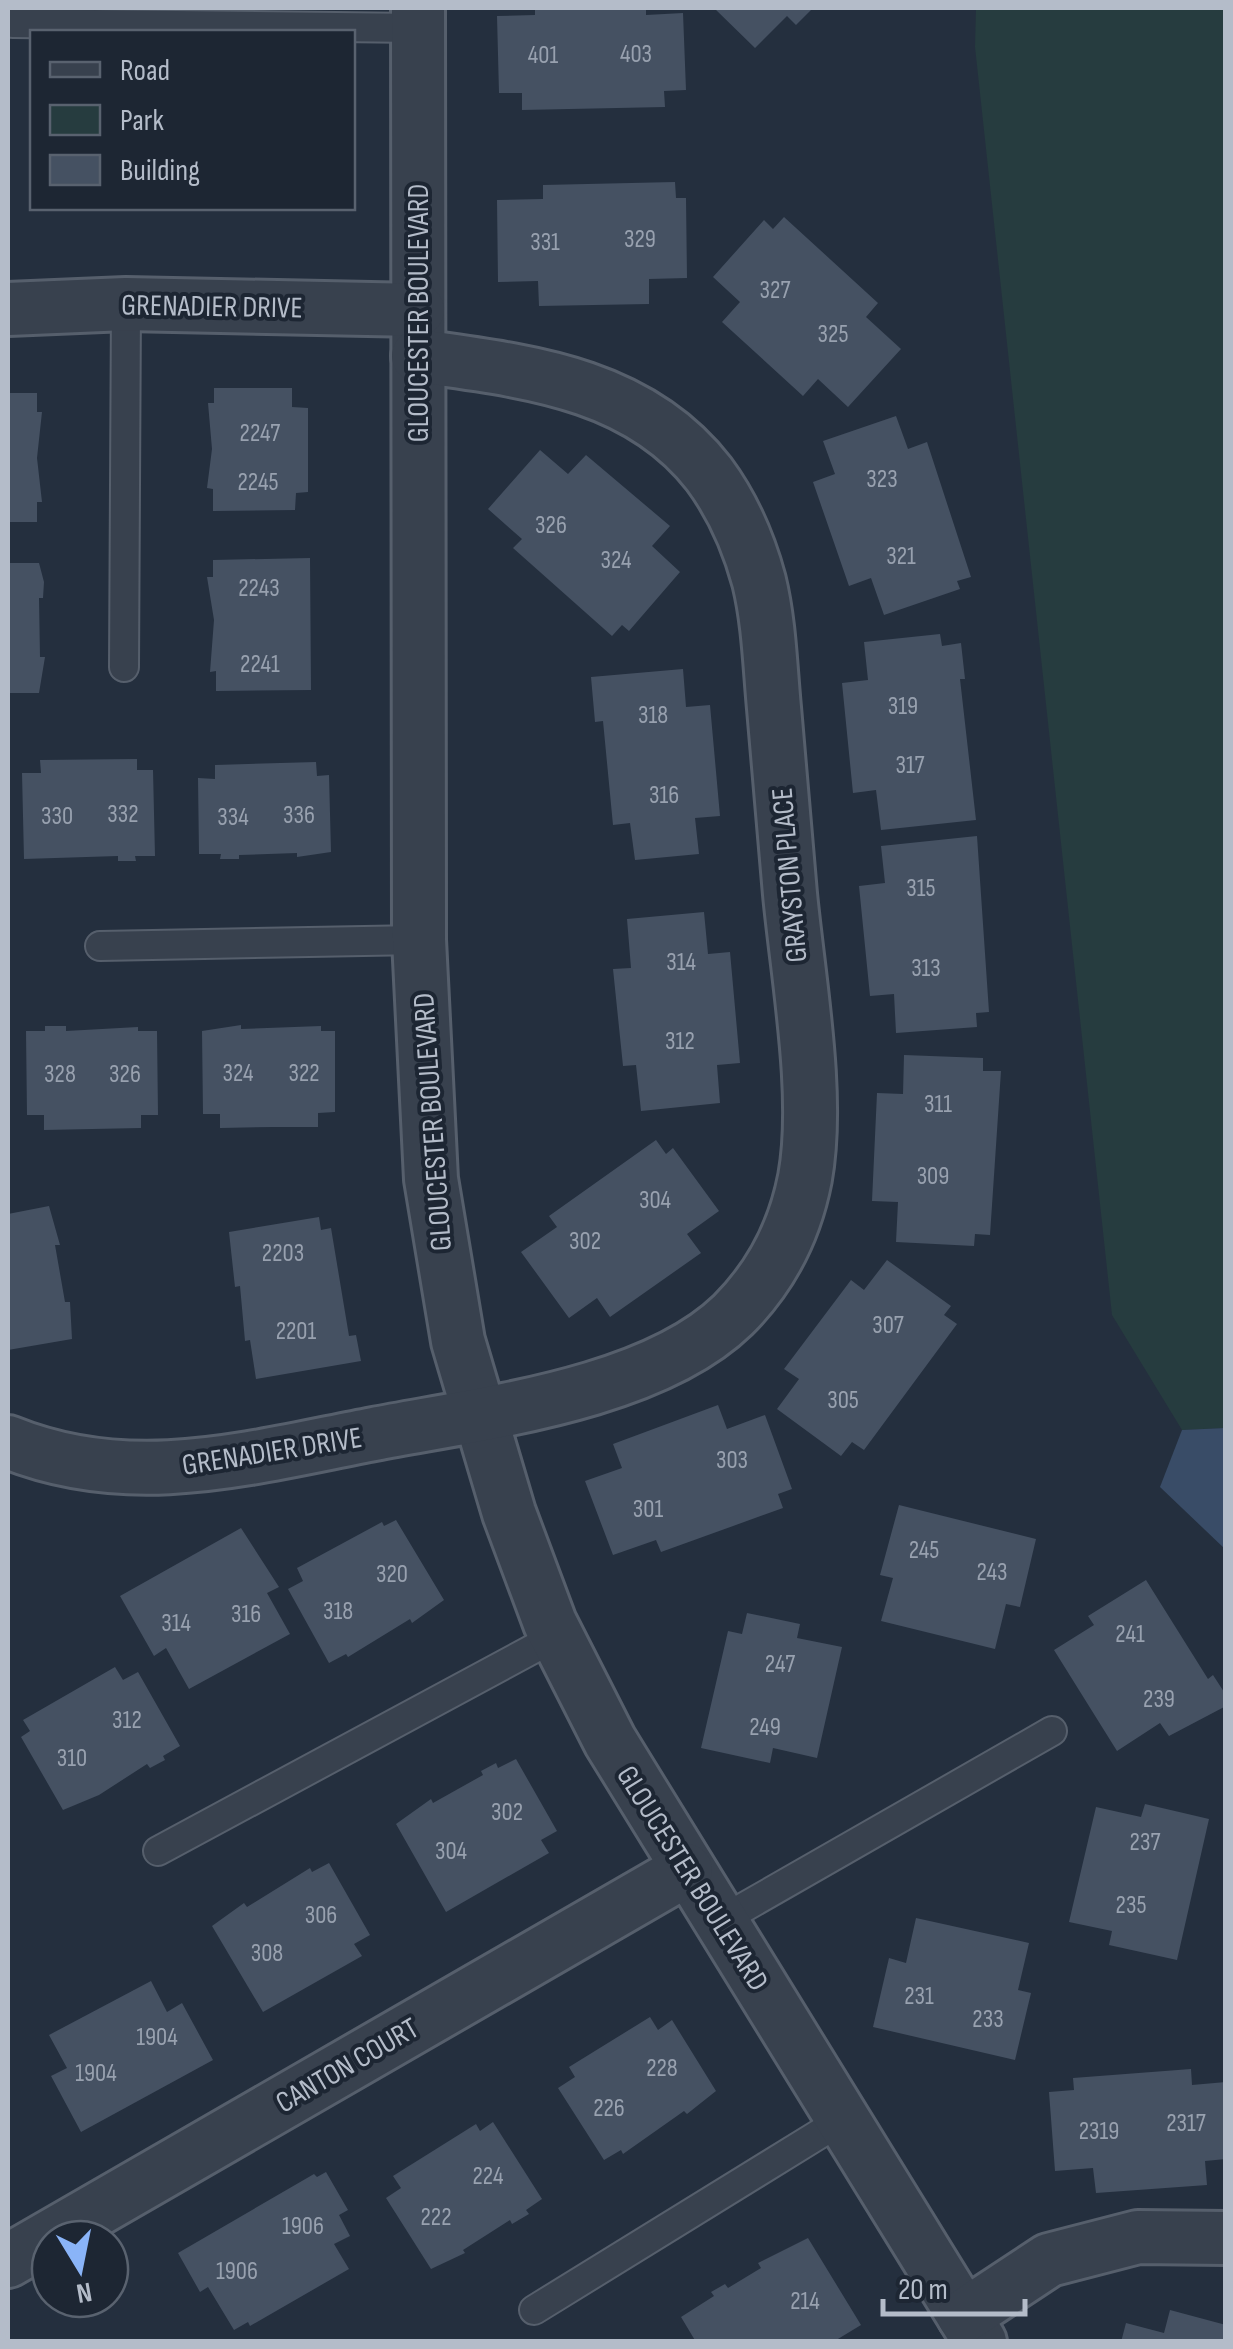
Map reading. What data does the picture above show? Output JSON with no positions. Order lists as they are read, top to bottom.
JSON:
{
  "streets": {
    "street": [
      "GRENADIER DRIVE",
      "GLOUCESTER BOULEVARD",
      "GRAYSTON PLACE",
      "CANTON COURT"
    ]
  },
  "crossings": [
    ["GRENADIER DRIVE", "GLOUCESTER BOULEVARD"],
    ["GRENADIER DRIVE", "GRAYSTON PLACE"],
    ["GLOUCESTER BOULEVARD", "GRAYSTON PLACE"],
    ["GLOUCESTER BOULEVARD", "CANTON COURT"]
  ],
  "house_numbers": [
    "403",
    "401",
    "329",
    "331",
    "327",
    "325",
    "2247",
    "323",
    "2245",
    "326",
    "321",
    "324",
    "2243",
    "2241",
    "319",
    "318",
    "317",
    "316",
    "332",
    "336",
    "330",
    "334",
    "315",
    "314",
    "313",
    "312",
    "324",
    "322",
    "328",
    "326",
    "311",
    "309",
    "304",
    "302",
    "2203",
    "307",
    "2201",
    "305",
    "303",
    "301",
    "245",
    "243",
    "320",
    "318",
    "316",
    "314",
    "241",
    "247",
    "239",
    "312",
    "249",
    "310",
    "302",
    "237",
    "304",
    "235",
    "306",
    "308",
    "231",
    "233",
    "1904",
    "228",
    "1904",
    "226",
    "2317",
    "2319",
    "224",
    "222",
    "1906",
    "1906",
    "214"
  ],
  "legend": ["Road", "Park", "Building"],
  "scale_bar": "20 m",
  "north": "bottom"
}
